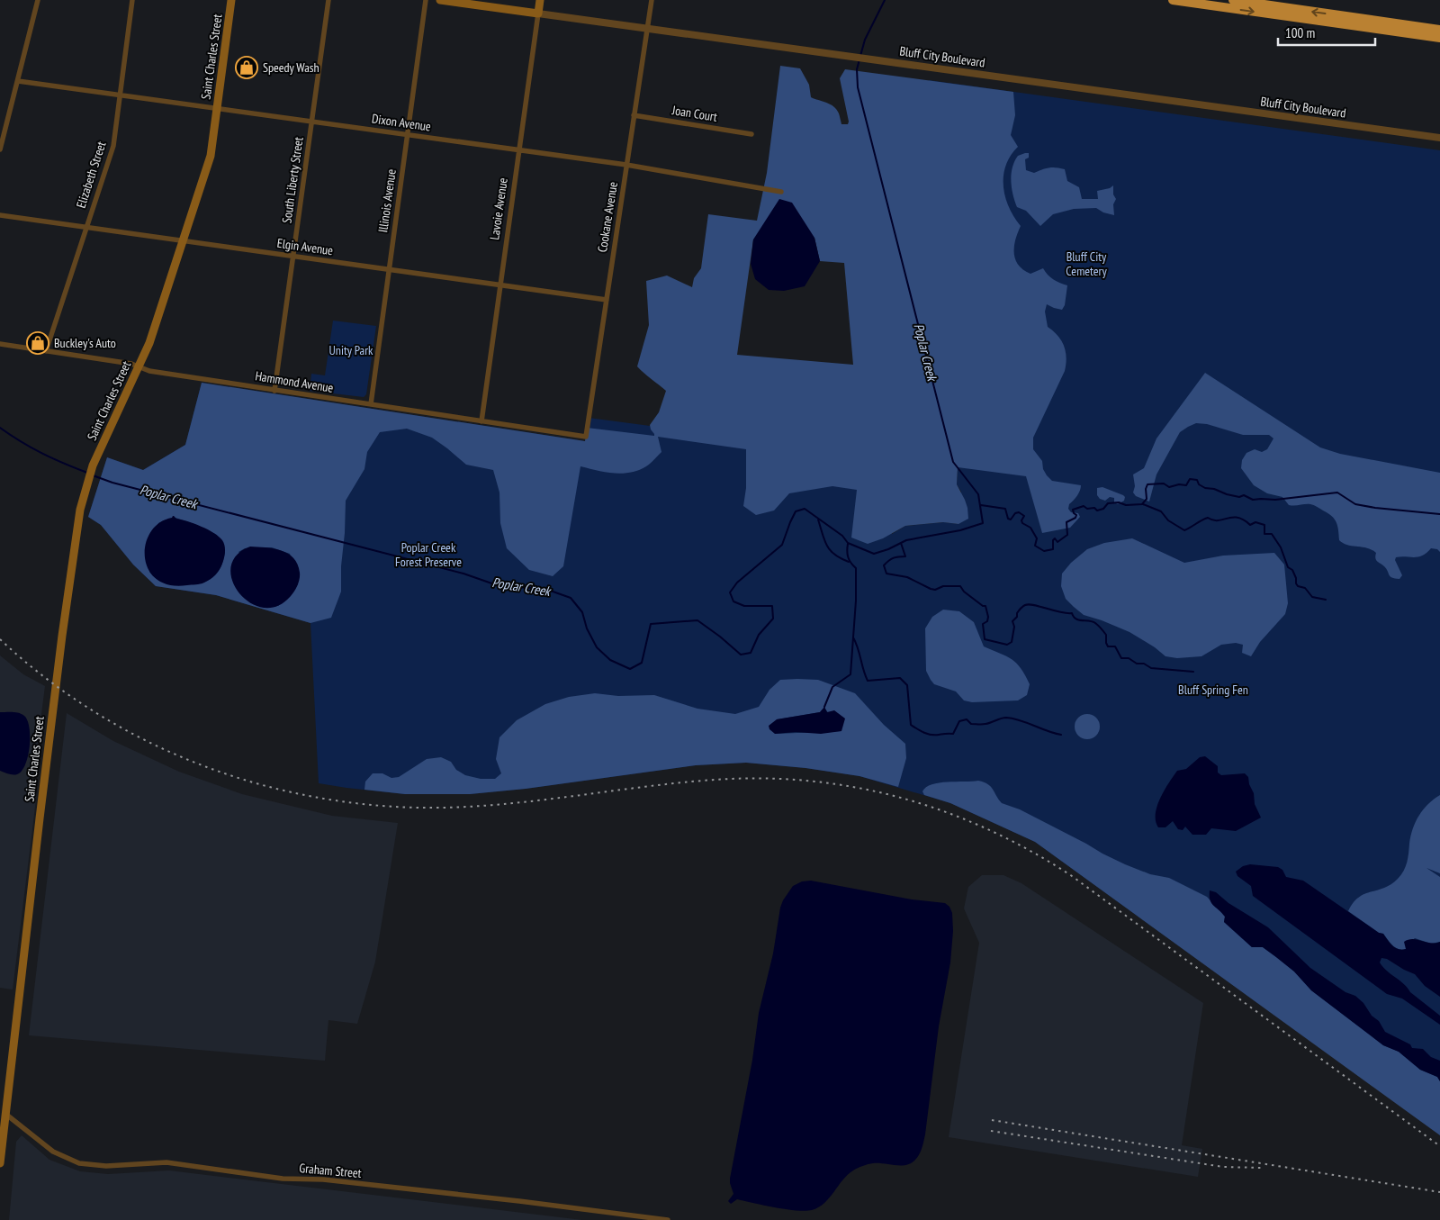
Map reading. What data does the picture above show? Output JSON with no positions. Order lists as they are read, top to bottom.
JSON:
{
  "streets": {
    "main road": ["Saint Charles Street", "Bluff City Boulevard", "Lavoie Avenue"],
    "street": [
      "Joan Court",
      "Dixon Avenue",
      "Elizabeth Street",
      "South Liberty Street",
      "Illinois Avenue",
      "Cookane Avenue",
      "Elgin Avenue",
      "Hammond Avenue",
      "Graham Street"
    ]
  },
  "crossings": [
    ["Saint Charles Street", "Dixon Avenue"],
    ["Saint Charles Street", "Elgin Avenue"],
    ["Saint Charles Street", "Hammond Avenue"],
    ["Saint Charles Street", "Graham Street"],
    ["Bluff City Boulevard", "Lavoie Avenue"],
    ["Bluff City Boulevard", "Cookane Avenue"],
    ["Joan Court", "Cookane Avenue"],
    ["Dixon Avenue", "Elizabeth Street"],
    ["Dixon Avenue", "South Liberty Street"],
    ["Dixon Avenue", "Illinois Avenue"],
    ["Dixon Avenue", "Lavoie Avenue"],
    ["Dixon Avenue", "Cookane Avenue"],
    ["Elizabeth Street", "Elgin Avenue"],
    ["Elizabeth Street", "Hammond Avenue"],
    ["South Liberty Street", "Elgin Avenue"],
    ["South Liberty Street", "Hammond Avenue"],
    ["Illinois Avenue", "Elgin Avenue"],
    ["Illinois Avenue", "Hammond Avenue"],
    ["Lavoie Avenue", "Elgin Avenue"],
    ["Lavoie Avenue", "Hammond Avenue"],
    ["Cookane Avenue", "Elgin Avenue"],
    ["Cookane Avenue", "Hammond Avenue"]
  ],
  "water": ["Poplar Creek"],
  "parks": [
    "Bluff City Cemetery",
    "Unity Park",
    "Poplar Creek Forest Preserve",
    "Bluff Spring Fen"
  ],
  "places": {
    "shop": ["Speedy Wash", "Buckley's Auto"]
  },
  "scale_bar": "100 m"
}
